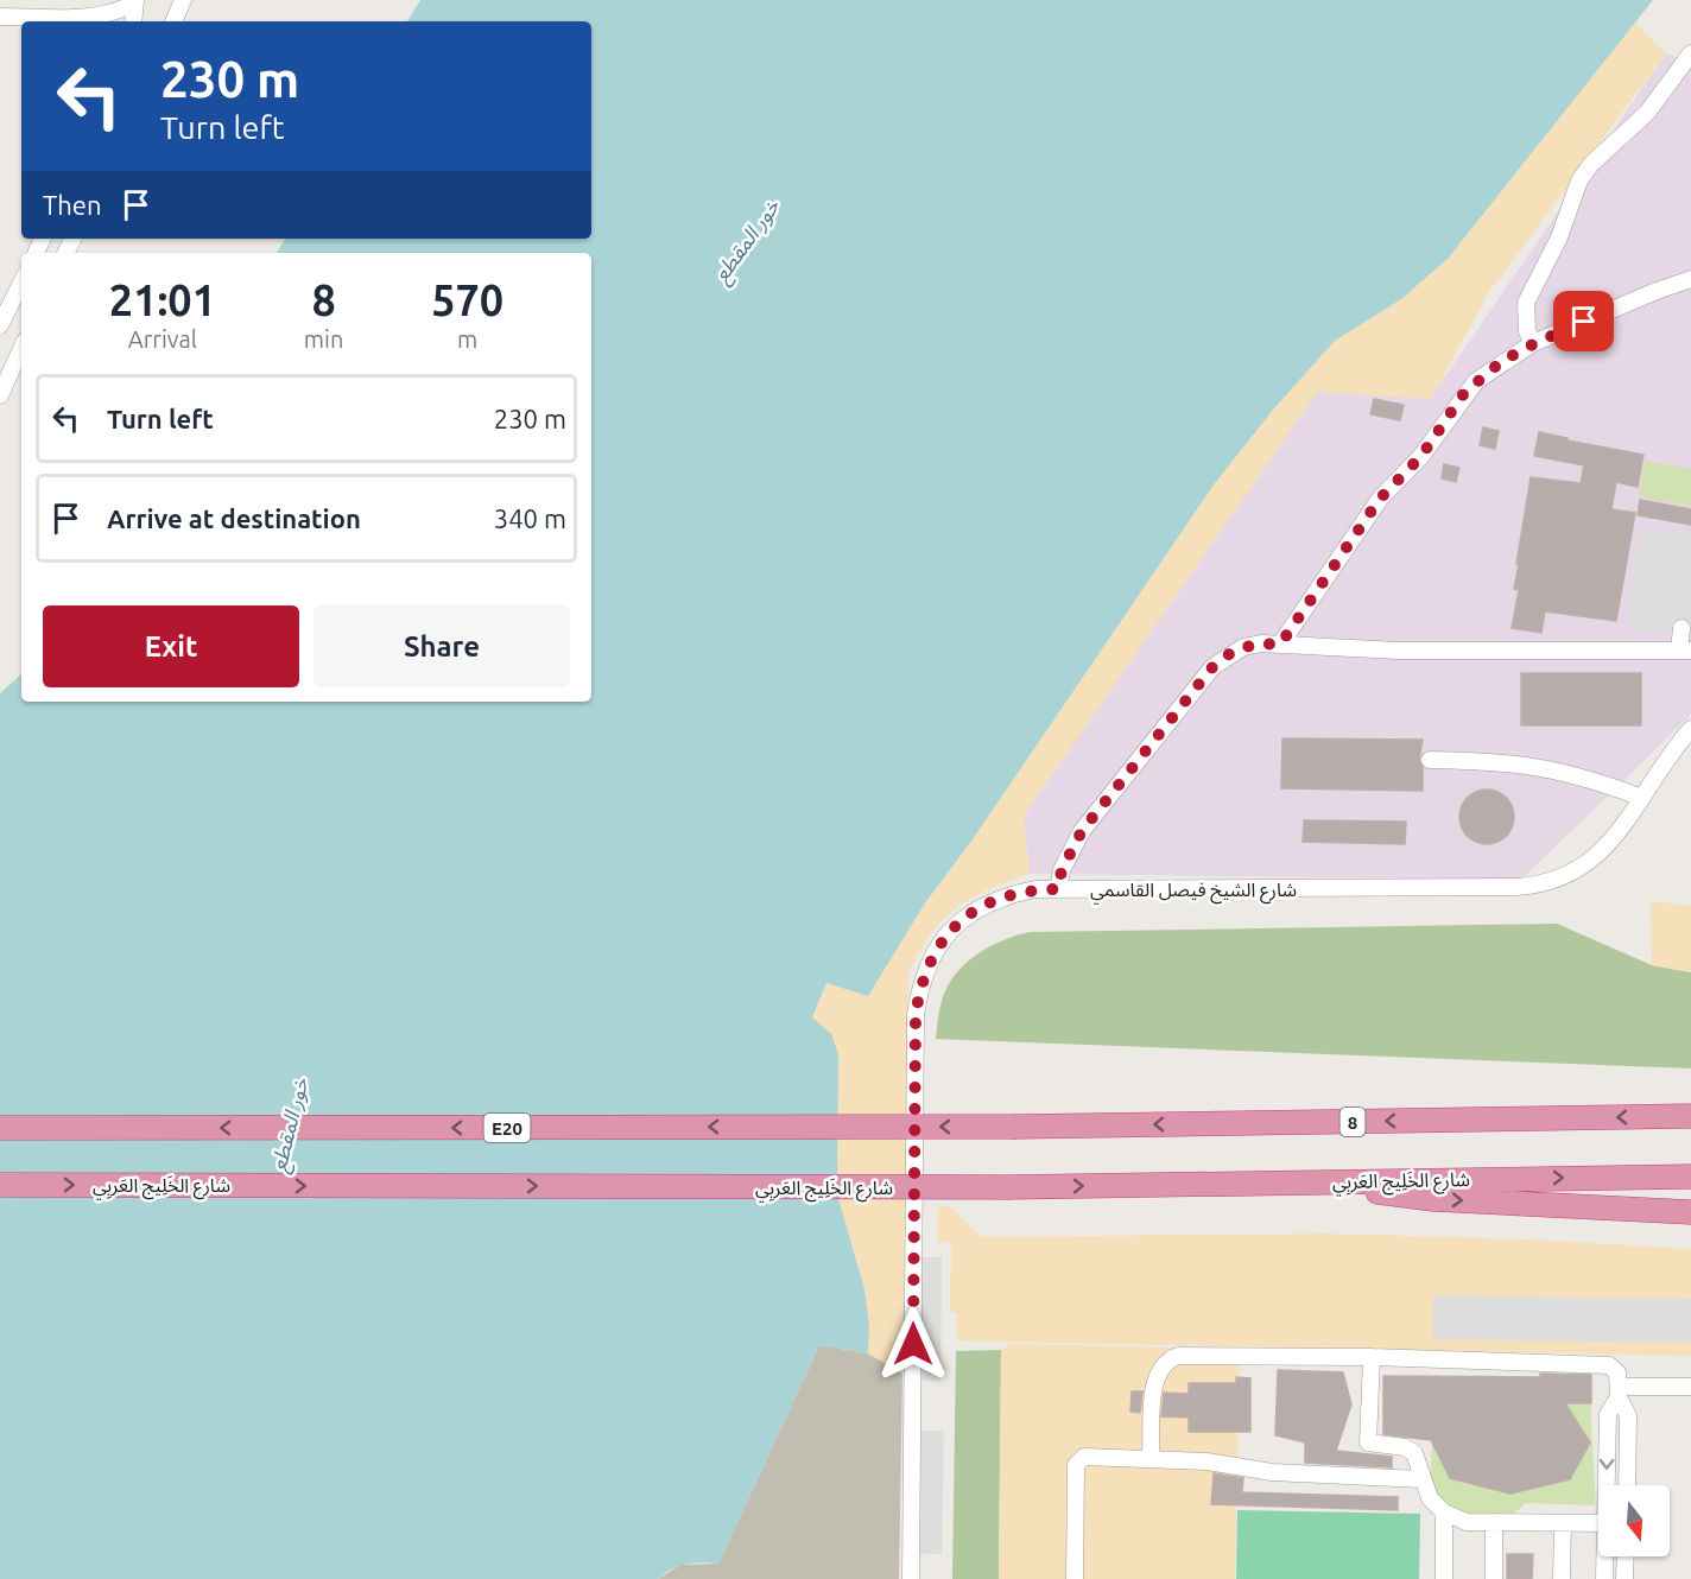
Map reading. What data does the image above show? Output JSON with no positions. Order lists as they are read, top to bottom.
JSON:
{
  "streets": {
    "highway": ["8", "E20", "شارع الخَلِيج العَربِي"],
    "street": ["شارع الشيخ فيصل القاسمي"]
  },
  "crossings": [
    ["8", "E20"]
  ],
  "water": ["خور المقطع"],
  "north": "bottom",
  "page": {
    "turn": ["230 m", "Turn left"],
    "then": "Then",
    "eta": [
      "21:01",
      "Arrival",
      "8",
      "min",
      "570",
      "m"
    ],
    "list": [
      {
        "name": "Turn left",
        "value": "230 m"
      },
      {
        "name": "Arrive at destination",
        "value": "340 m"
      }
    ],
    "buttons": ["Exit", "Share"]
  }
}
